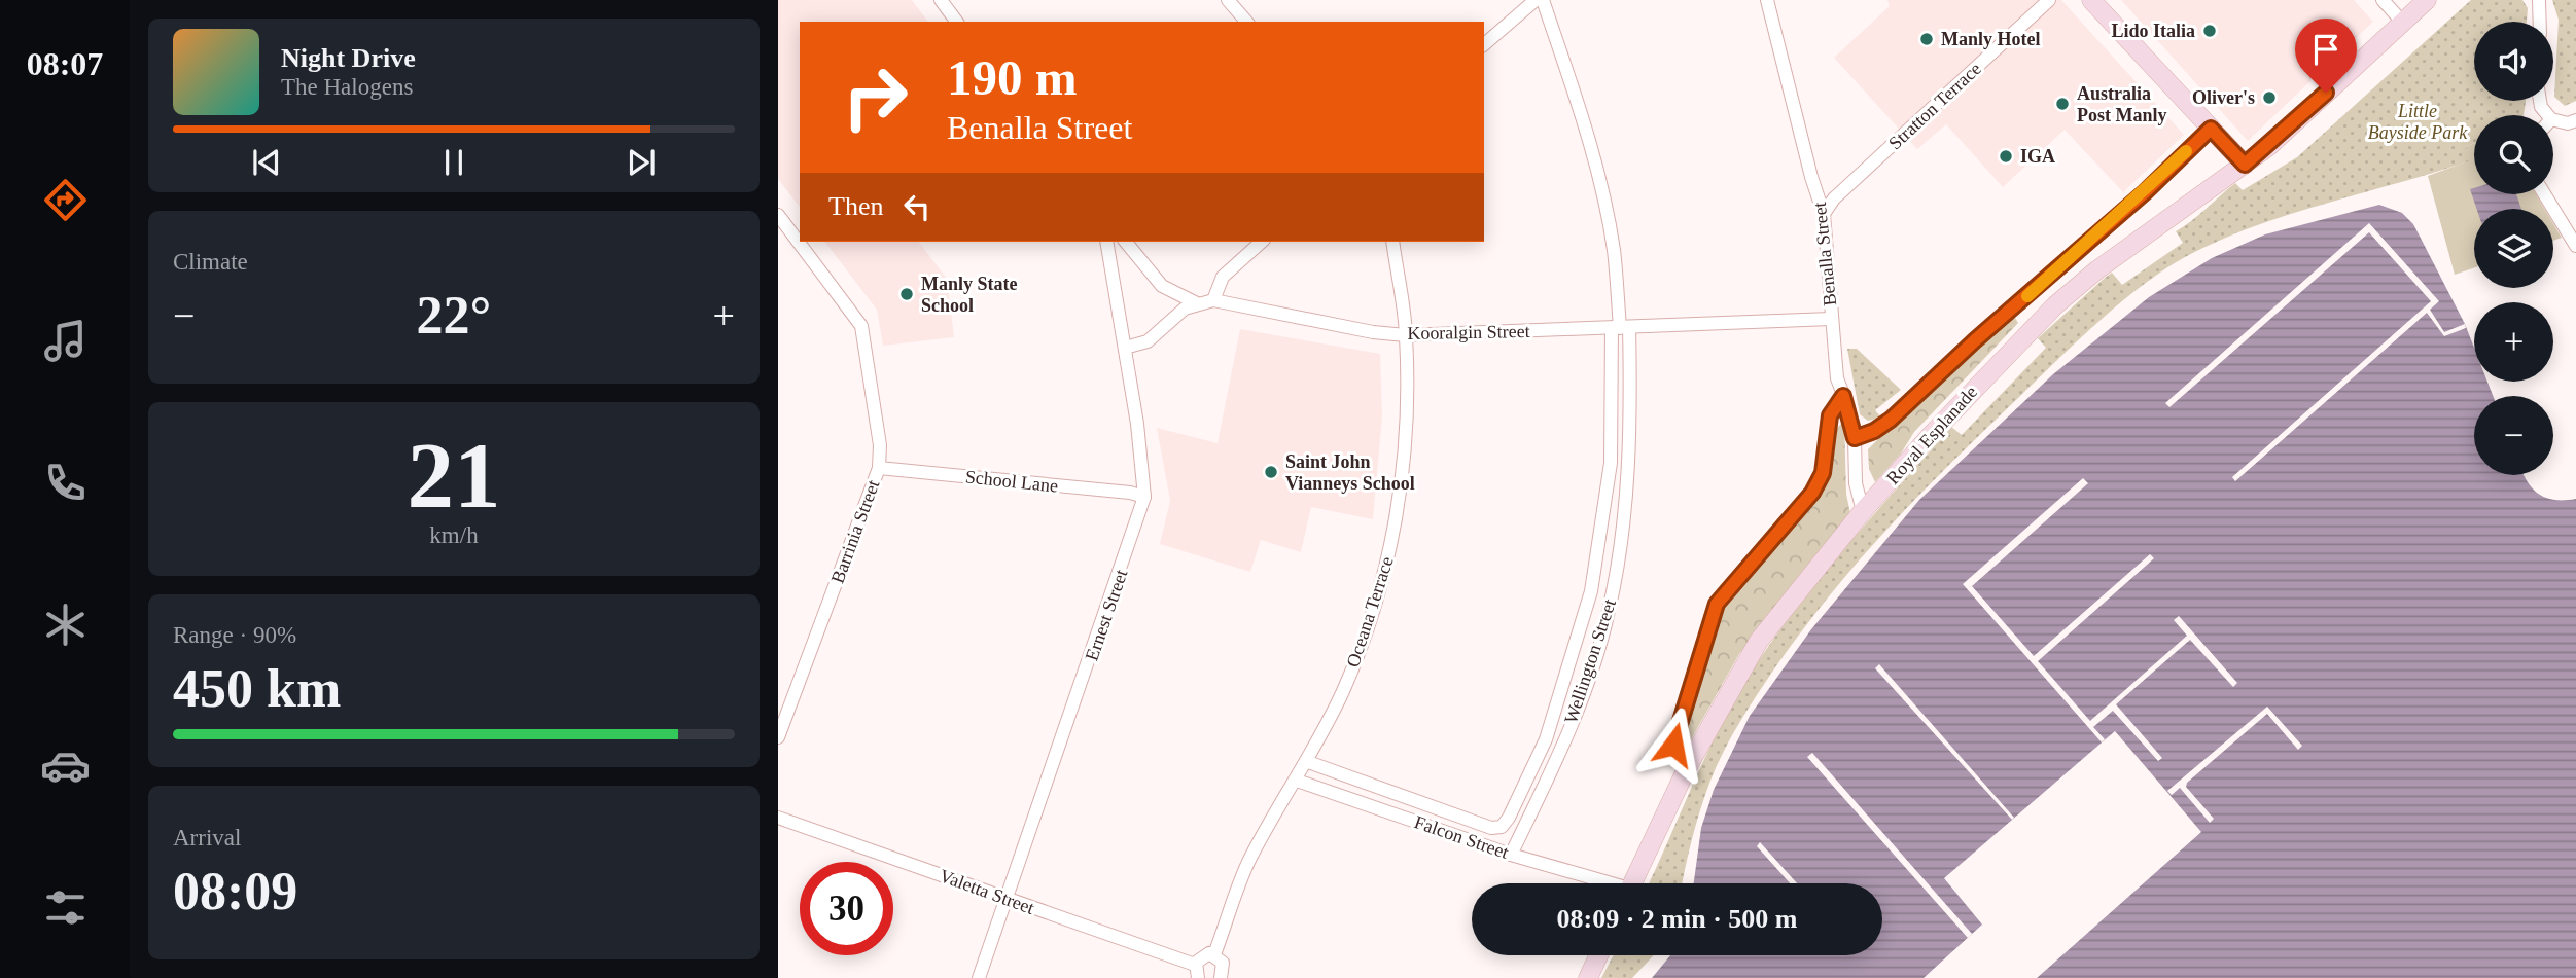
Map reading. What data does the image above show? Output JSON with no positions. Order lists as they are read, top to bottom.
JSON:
{
  "streets": {
    "street": [
      "Stratton Terrace",
      "Benalla Street",
      "Kooralgin Street",
      "Royal Esplanade",
      "School Lane",
      "Barrinia Street",
      "Oceana Terrace",
      "Ernest Street",
      "Wellington Street",
      "Falcon Street",
      "Valetta Street"
    ]
  },
  "crossings": [
    ["Stratton Terrace", "Benalla Street"],
    ["Benalla Street", "Kooralgin Street"],
    ["Benalla Street", "Royal Esplanade"],
    ["Kooralgin Street", "Oceana Terrace"],
    ["Kooralgin Street", "Ernest Street"],
    ["Kooralgin Street", "Wellington Street"],
    ["School Lane", "Barrinia Street"],
    ["School Lane", "Ernest Street"],
    ["Oceana Terrace", "Falcon Street"],
    ["Ernest Street", "Valetta Street"],
    ["Wellington Street", "Falcon Street"]
  ],
  "parks": ["Little Bayside Park"],
  "places": [
    "Lido Italia",
    "Manly Hotel",
    "Oliver's",
    "Australia Post Manly",
    "IGA",
    "Manly State School",
    "Saint John Vianneys School"
  ],
  "page": {
    "tabs": "08:07",
    "map_buttons": ["+", "−"],
    "turn": ["190 m", "Benalla Street"],
    "song": ["Night Drive", "The Halogens"],
    "then": "Then",
    "tile": [
      "Climate",
      ["21", "km/h"],
      ["Range · 90%", "450 km"],
      ["Arrival", "08:09"]
    ],
    "heat": ["−", "22°", "+"],
    "limit": "30",
    "trip": "08:09 · 2 min · 500 m"
  }
}
